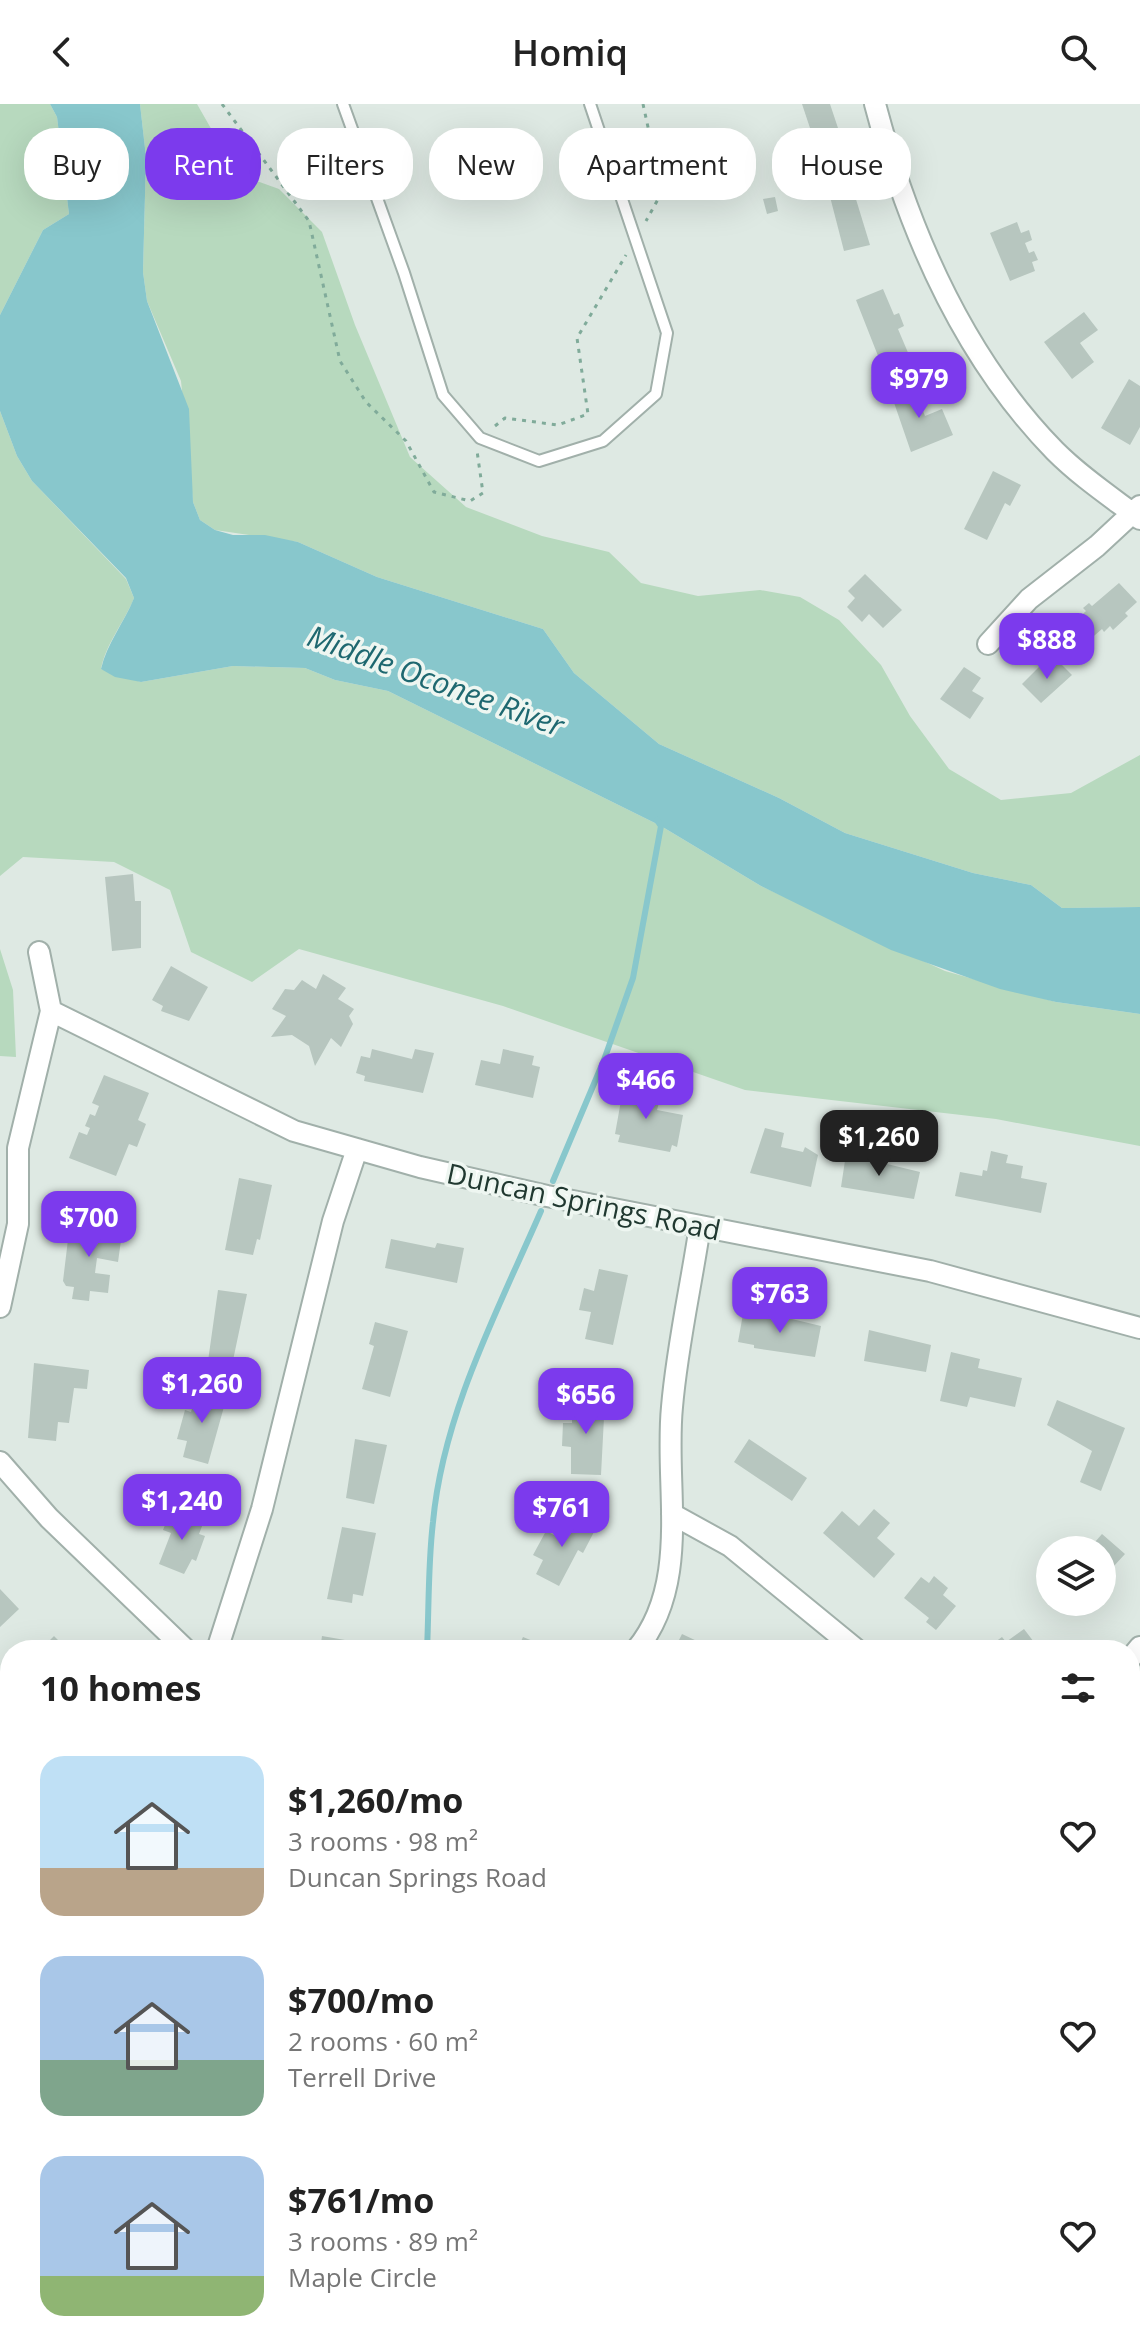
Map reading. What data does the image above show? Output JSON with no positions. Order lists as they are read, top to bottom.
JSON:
{
  "streets": {
    "street": ["Duncan Springs Road"]
  },
  "water": ["Middle Oconee River"],
  "page": {
    "header": "Homiq",
    "chip": [
      "Buy",
      "Rent",
      "Filters",
      "New",
      "Apartment",
      "House"
    ],
    "price": [
      "$979",
      "$888",
      "$466",
      "$1,260",
      "$700",
      "$763",
      "$1,260",
      "$656",
      "$1,240",
      "$761"
    ],
    "heading": "10 homes",
    "list": [
      {
        "name": "$1,260/mo",
        "note": "3 rooms · 98 m² · Duncan Springs Road"
      },
      {
        "name": "$700/mo",
        "note": "2 rooms · 60 m² · Terrell Drive"
      },
      {
        "name": "$761/mo",
        "note": "3 rooms · 89 m² · Maple Circle"
      }
    ]
  }
}
